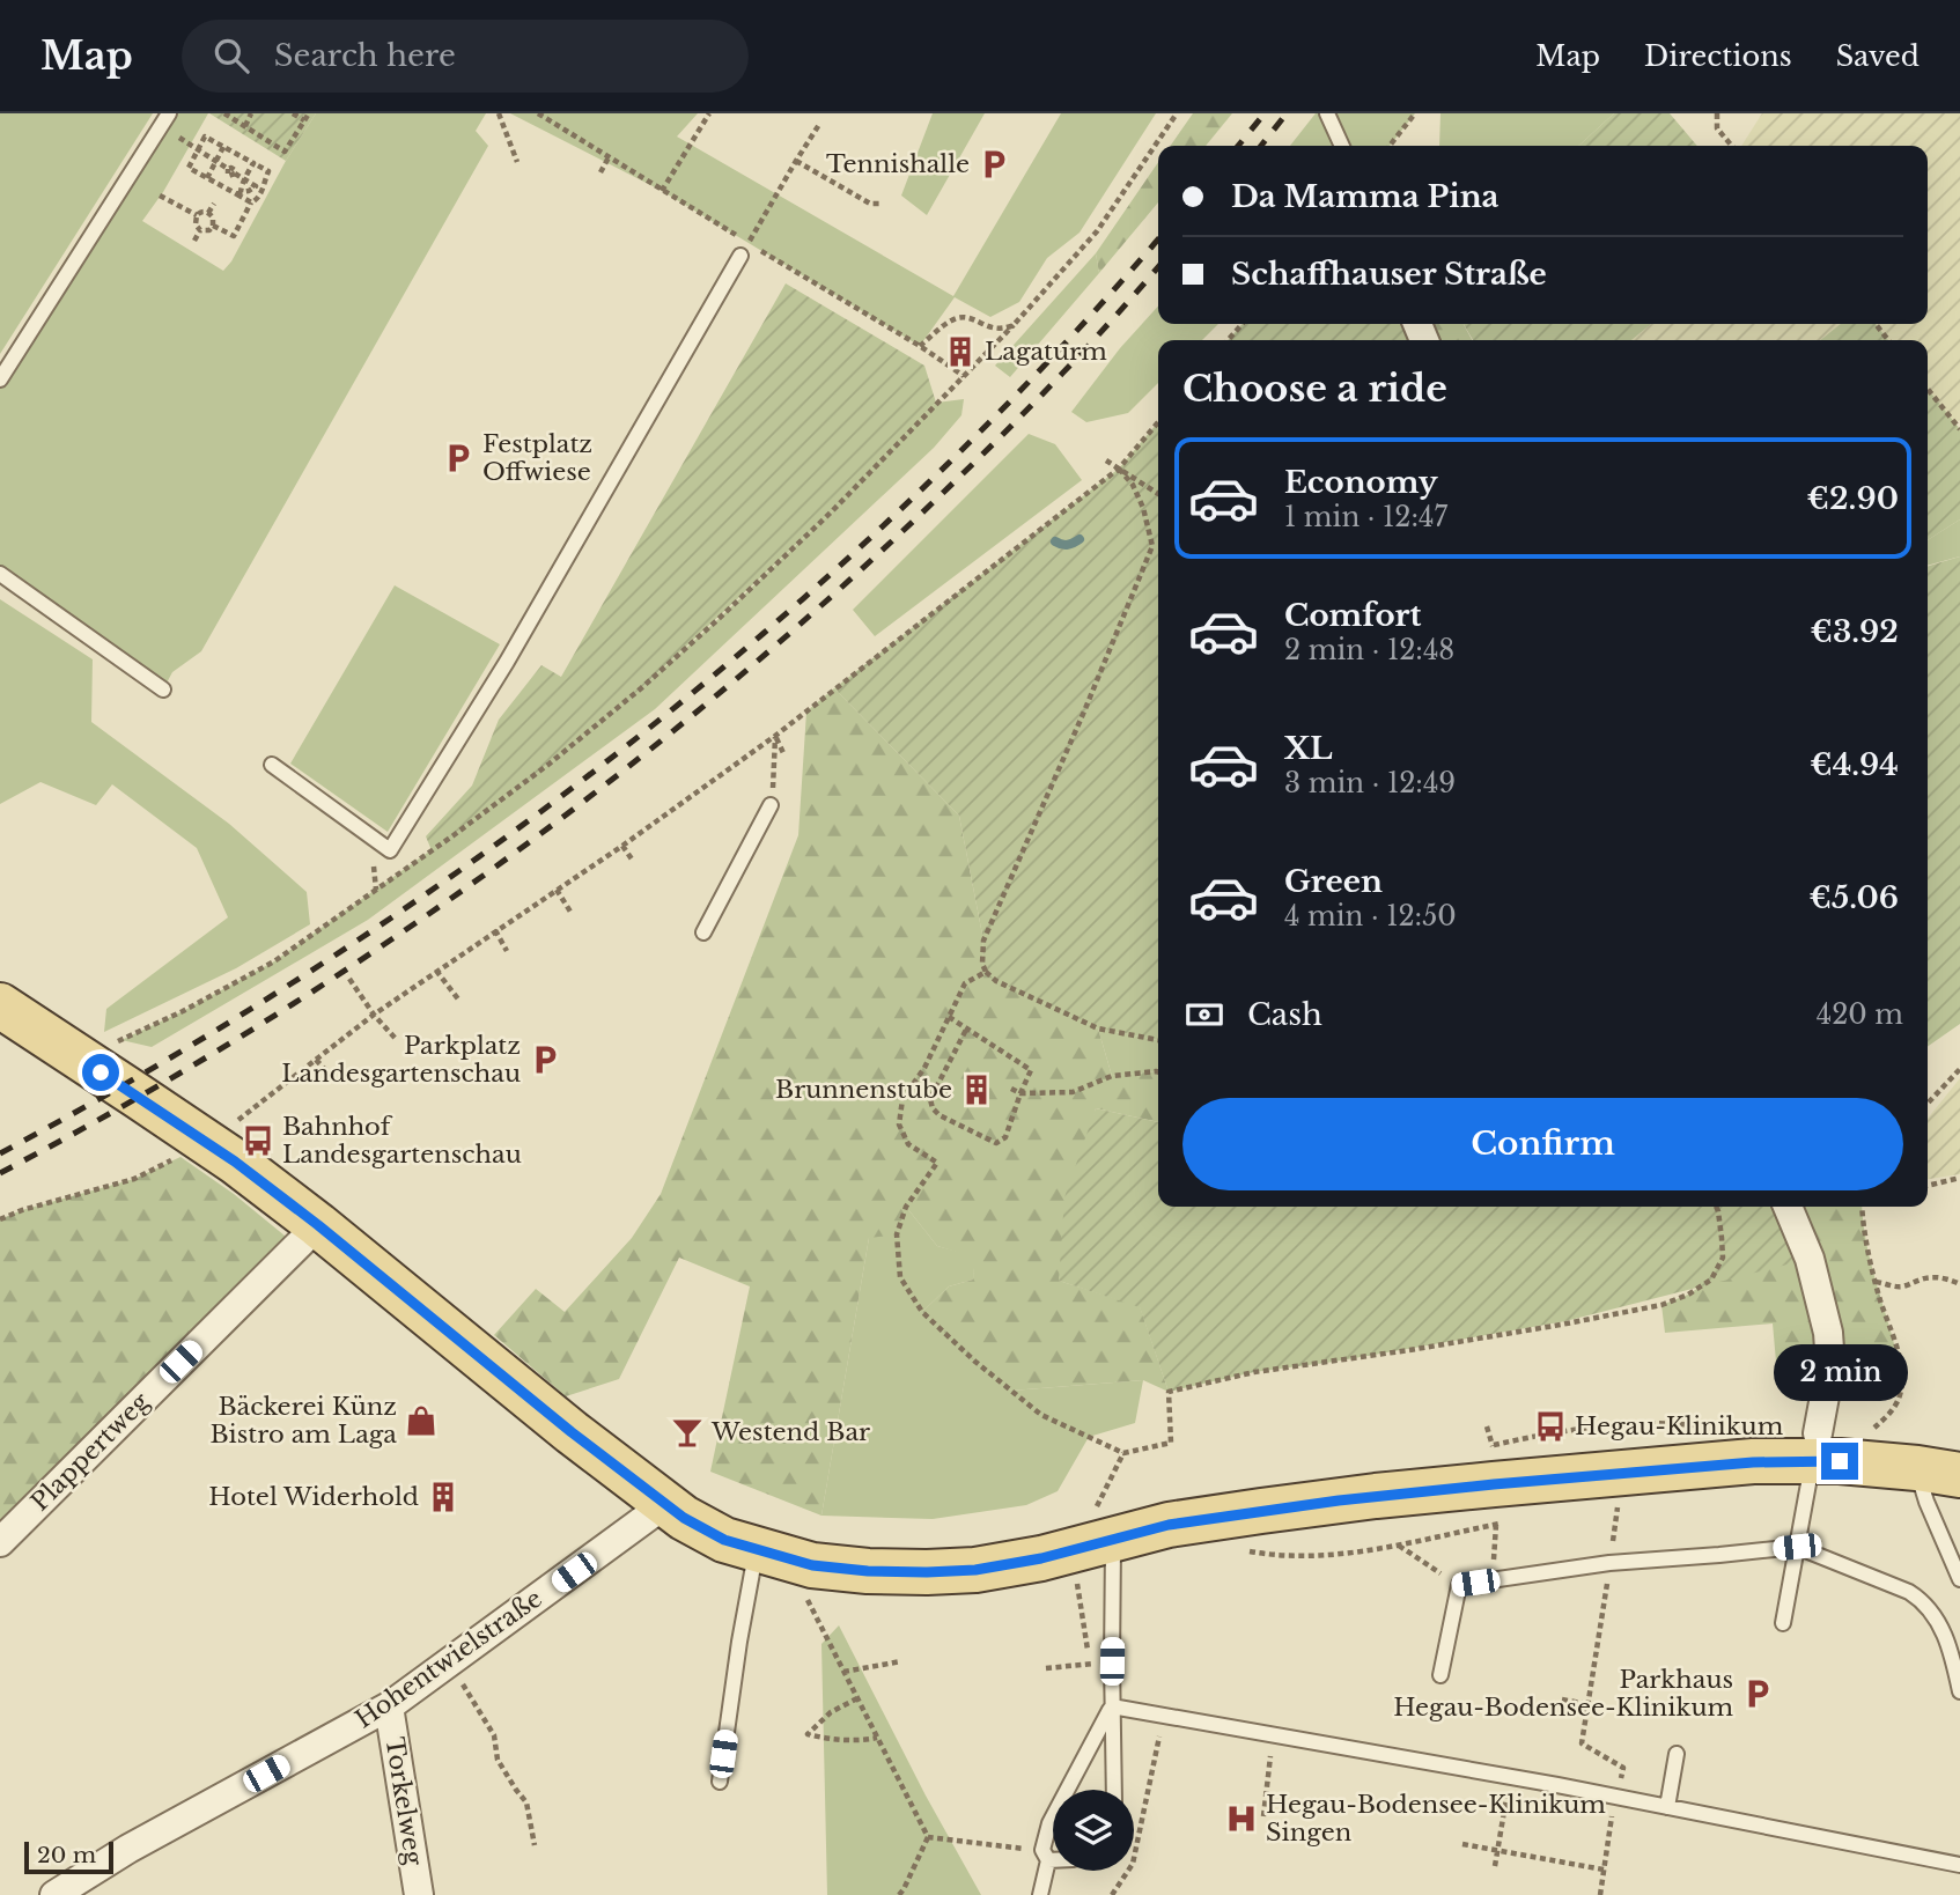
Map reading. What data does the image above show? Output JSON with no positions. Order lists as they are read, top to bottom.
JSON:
{
  "streets": {
    "street": ["Plappertweg", "Hohentwielstraße", "Torkelweg"]
  },
  "crossings": [
    ["Hohentwielstraße", "Torkelweg"]
  ],
  "places": {
    "parking": [
      "Tennishalle",
      "Festplatz Offwiese",
      "Parkplatz Landesgartenschau",
      "Parkhaus Hegau-Bodensee-Klinikum"
    ],
    "building": ["Lagaturm", "Brunnenstube", "Hotel Widerhold"],
    "bus stop": ["Bahnhof Landesgartenschau", "Hegau-Klinikum"],
    "shop": ["Bäckerei Künz Bistro am Laga"],
    "bar": ["Westend Bar"],
    "hospital": ["Hegau-Bodensee-Klinikum Singen"]
  },
  "scale_bar": "20 m",
  "page": {
    "header": "Map",
    "search": "Search here",
    "nav": ["Map", "Directions", "Saved"],
    "banner": ["Da Mamma Pina", "Schaffhauser Straße"],
    "heading": "Choose a ride",
    "list": [
      {
        "name": "Economy",
        "note": "1 min · 12:47",
        "value": "€2.90"
      },
      {
        "name": "Comfort",
        "note": "2 min · 12:48",
        "value": "€3.92"
      },
      {
        "name": "XL",
        "note": "3 min · 12:49",
        "value": "€4.94"
      },
      {
        "name": "Green",
        "note": "4 min · 12:50",
        "value": "€5.06"
      }
    ],
    "pay": ["Cash", "420 m"],
    "buttons": "Confirm",
    "bubble": "2 min",
    "scale": "20 m"
  }
}
